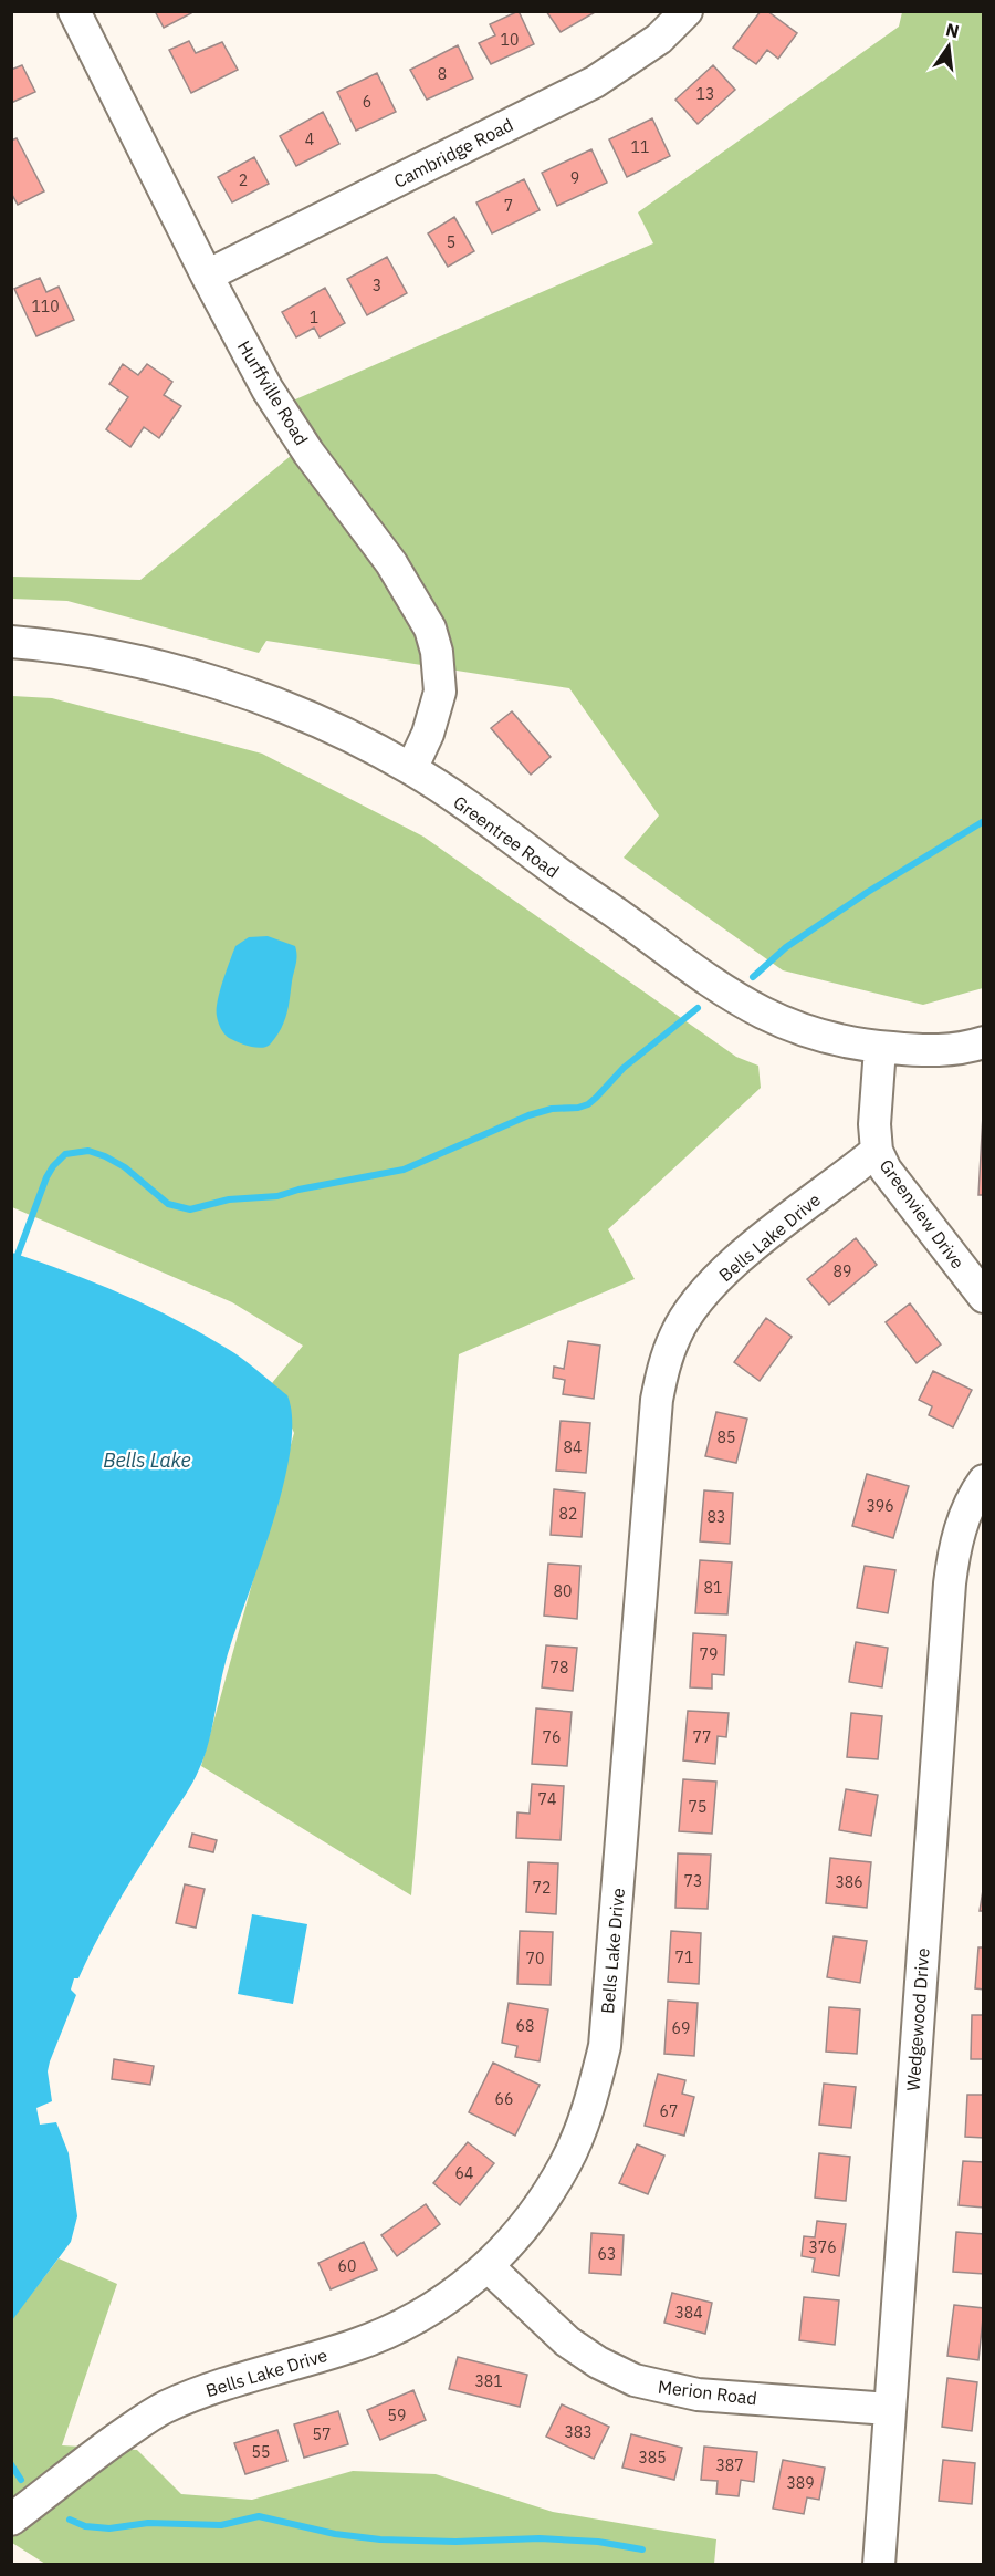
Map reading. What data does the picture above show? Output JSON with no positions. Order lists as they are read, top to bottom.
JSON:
{
  "streets": {
    "street": [
      "Cambridge Road",
      "Hurffville Road",
      "Greentree Road",
      "Greenview Drive",
      "Bells Lake Drive",
      "Wedgewood Drive",
      "Merion Road"
    ]
  },
  "crossings": [
    ["Cambridge Road", "Hurffville Road"],
    ["Hurffville Road", "Greentree Road"],
    ["Greentree Road", "Greenview Drive"],
    ["Greenview Drive", "Bells Lake Drive"],
    ["Bells Lake Drive", "Merion Road"],
    ["Wedgewood Drive", "Merion Road"]
  ],
  "water": ["Bells Lake"],
  "house_numbers": [
    "10",
    "8",
    "13",
    "6",
    "4",
    "11",
    "9",
    "2",
    "7",
    "5",
    "3",
    "110",
    "1",
    "89",
    "85",
    "84",
    "396",
    "82",
    "83",
    "81",
    "80",
    "79",
    "78",
    "76",
    "77",
    "74",
    "75",
    "73",
    "386",
    "72",
    "71",
    "70",
    "68",
    "69",
    "66",
    "67",
    "64",
    "376",
    "63",
    "60",
    "384",
    "381",
    "59",
    "383",
    "57",
    "55",
    "385",
    "387",
    "389"
  ],
  "north": "top"
}
